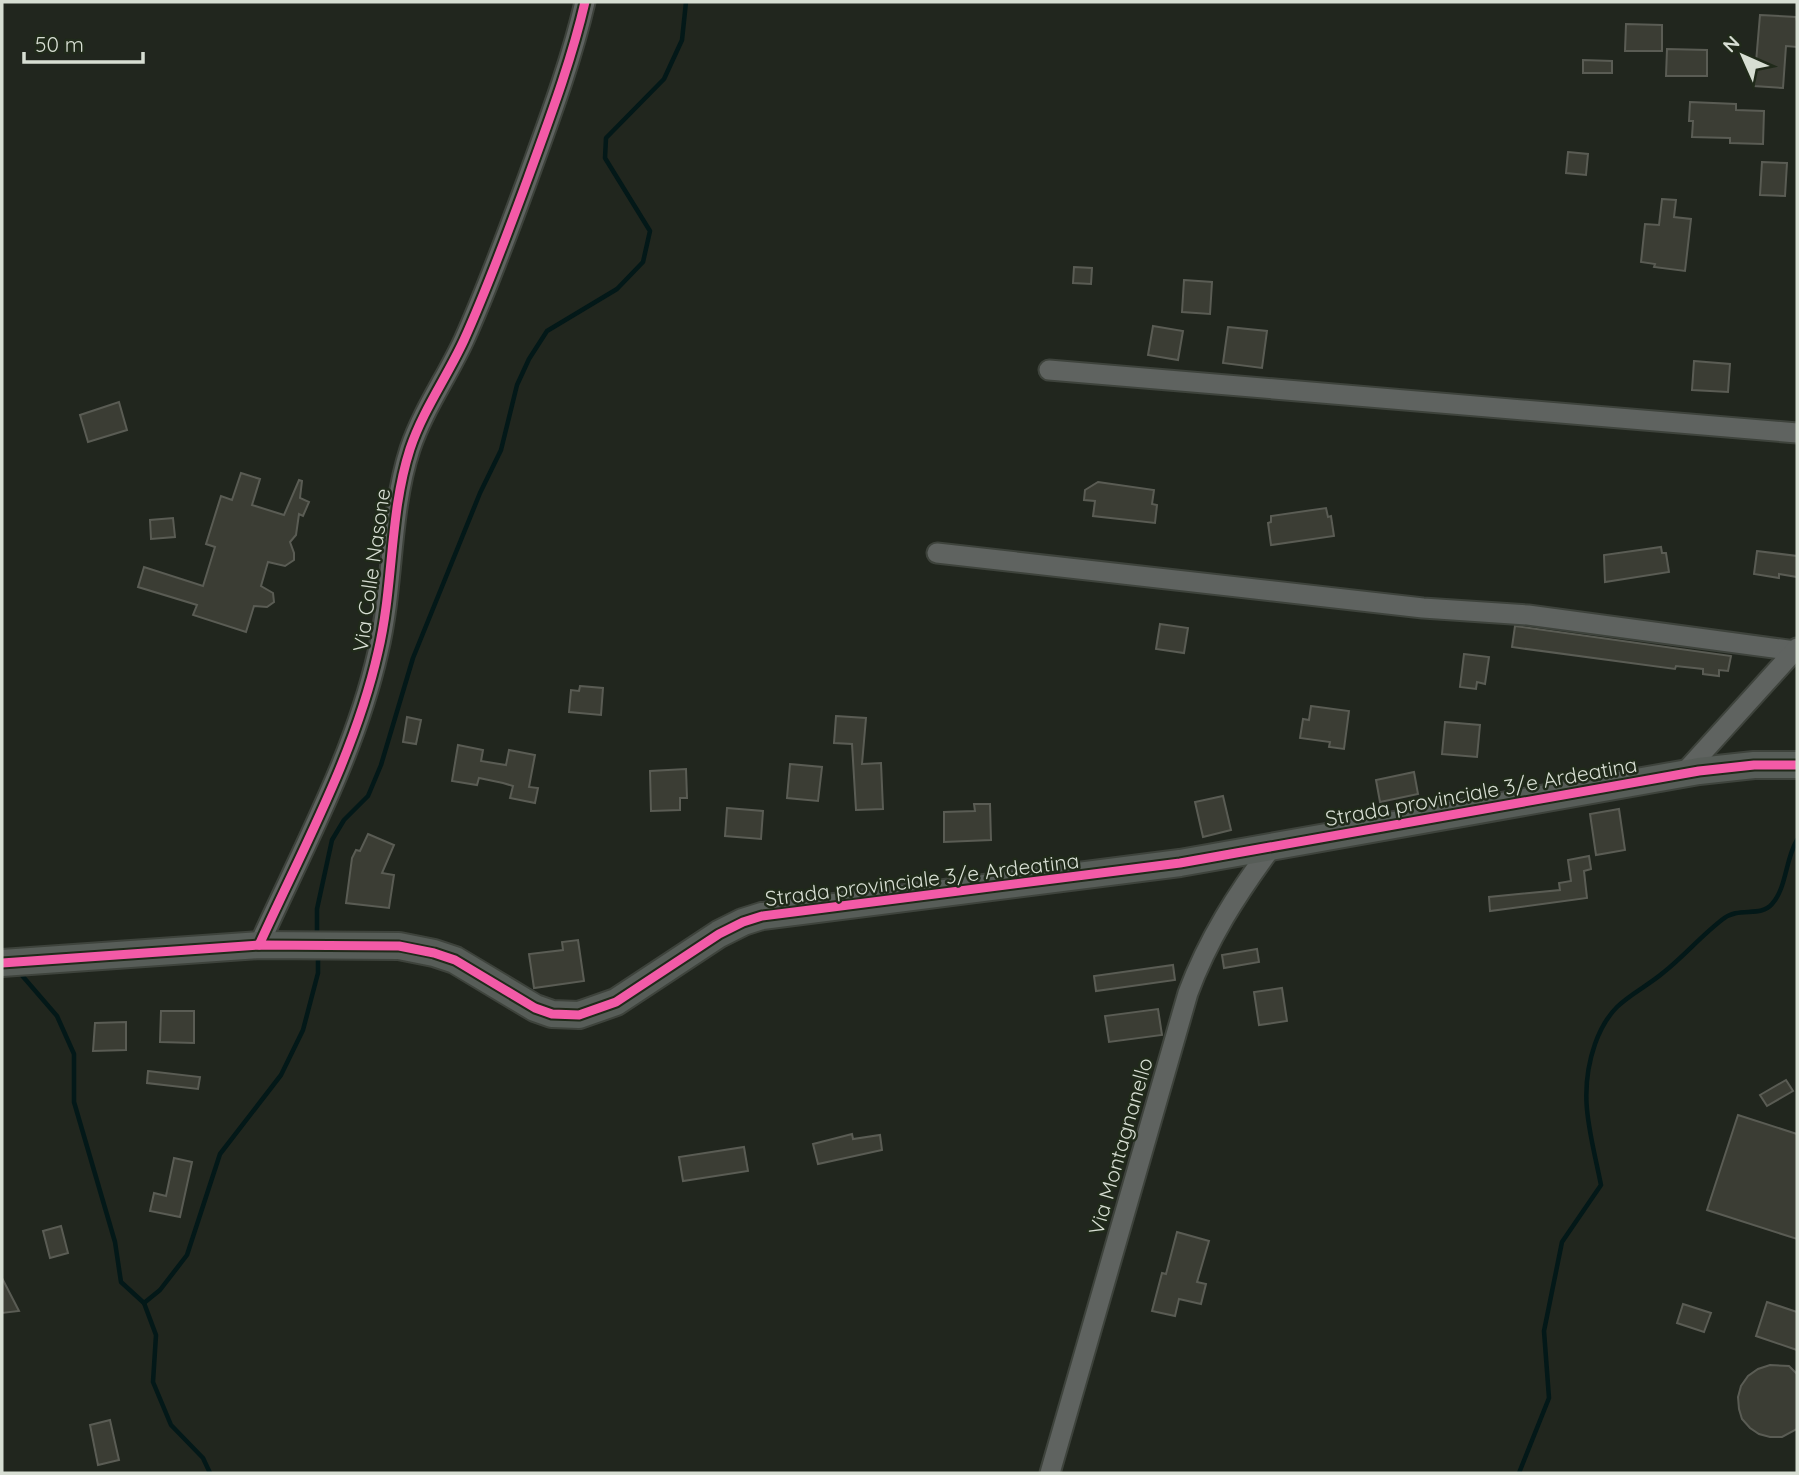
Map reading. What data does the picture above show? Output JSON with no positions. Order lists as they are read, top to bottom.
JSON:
{
  "streets": {
    "main road": ["Strada provinciale 3/e Ardeatina"],
    "street": ["Via Colle Nasone", "Via Montagnanello"]
  },
  "crossings": [
    ["Via Colle Nasone", "Strada provinciale 3/e Ardeatina"],
    ["Strada provinciale 3/e Ardeatina", "Via Montagnanello"]
  ],
  "scale_bar": "50 m",
  "north": "top left"
}
